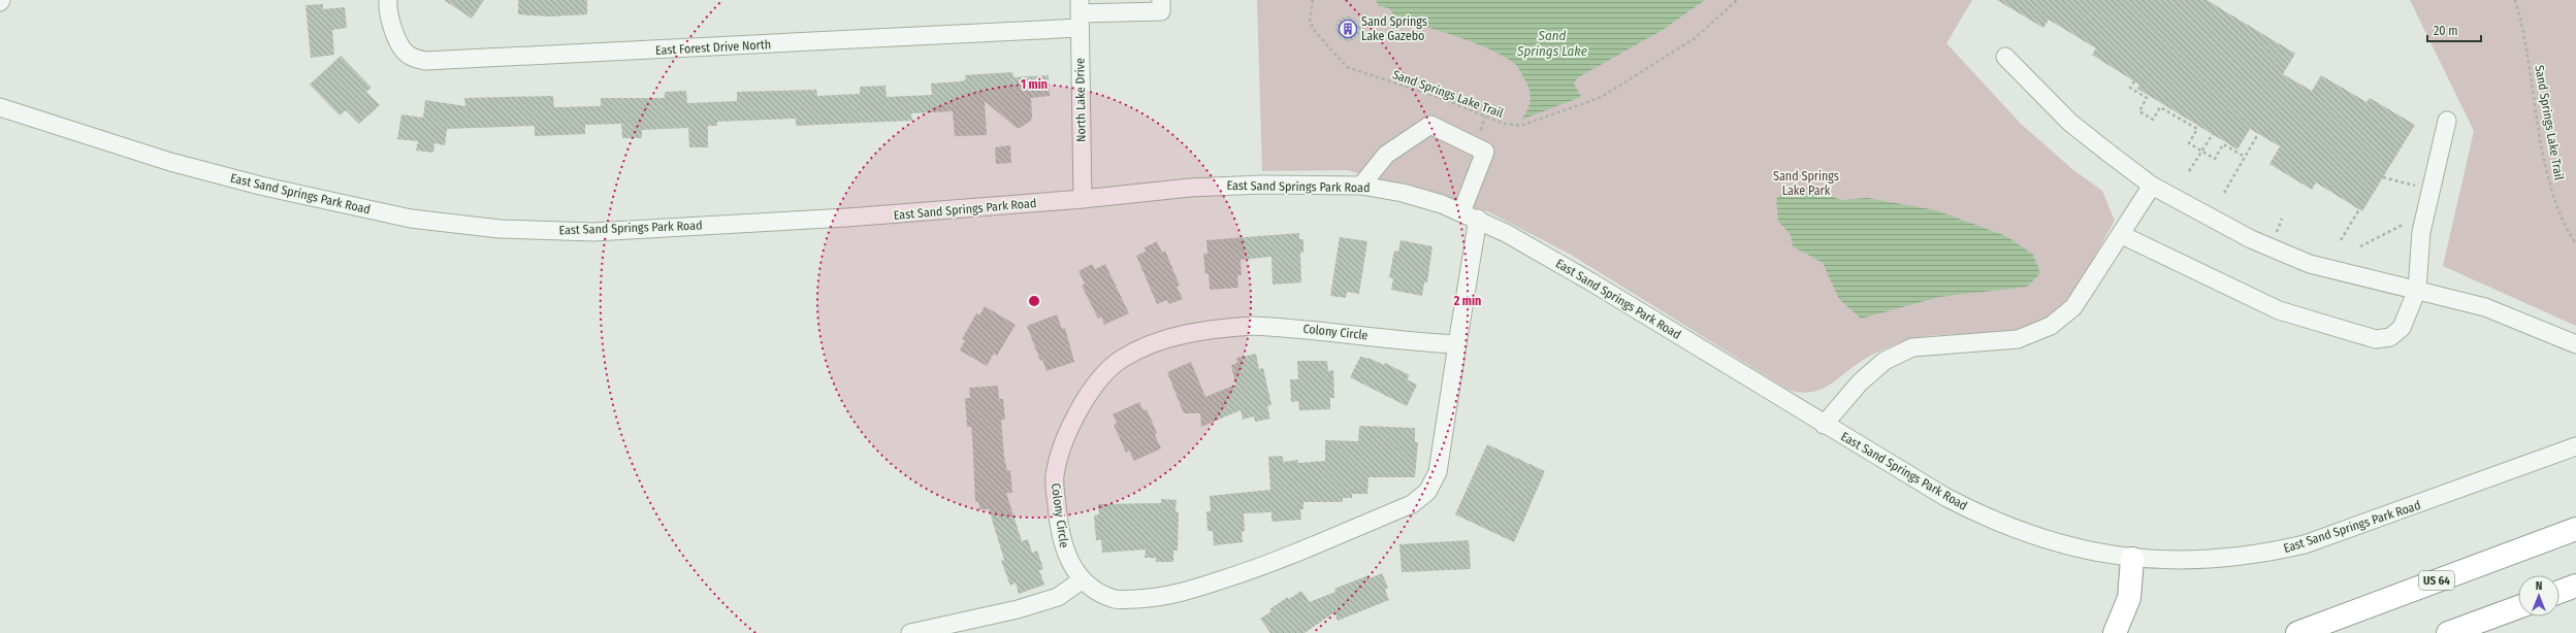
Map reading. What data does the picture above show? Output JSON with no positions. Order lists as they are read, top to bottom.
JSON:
{
  "streets": {
    "highway": ["US 64"],
    "street": [
      "East Forest Drive North",
      "North Lake Drive",
      "East Sand Springs Park Road",
      "Colony Circle"
    ],
    "path": ["Sand Springs Lake Trail"]
  },
  "crossings": [
    ["East Forest Drive North", "North Lake Drive"],
    ["North Lake Drive", "East Sand Springs Park Road"],
    ["East Sand Springs Park Road", "Colony Circle"]
  ],
  "water": ["Sand Springs Lake"],
  "parks": ["Sand Springs Lake Park"],
  "places": {
    "building": ["Sand Springs Lake Gazebo"]
  },
  "scale_bar": "20 m",
  "north": "top",
  "rings": ["1 min", "2 min"]
}
